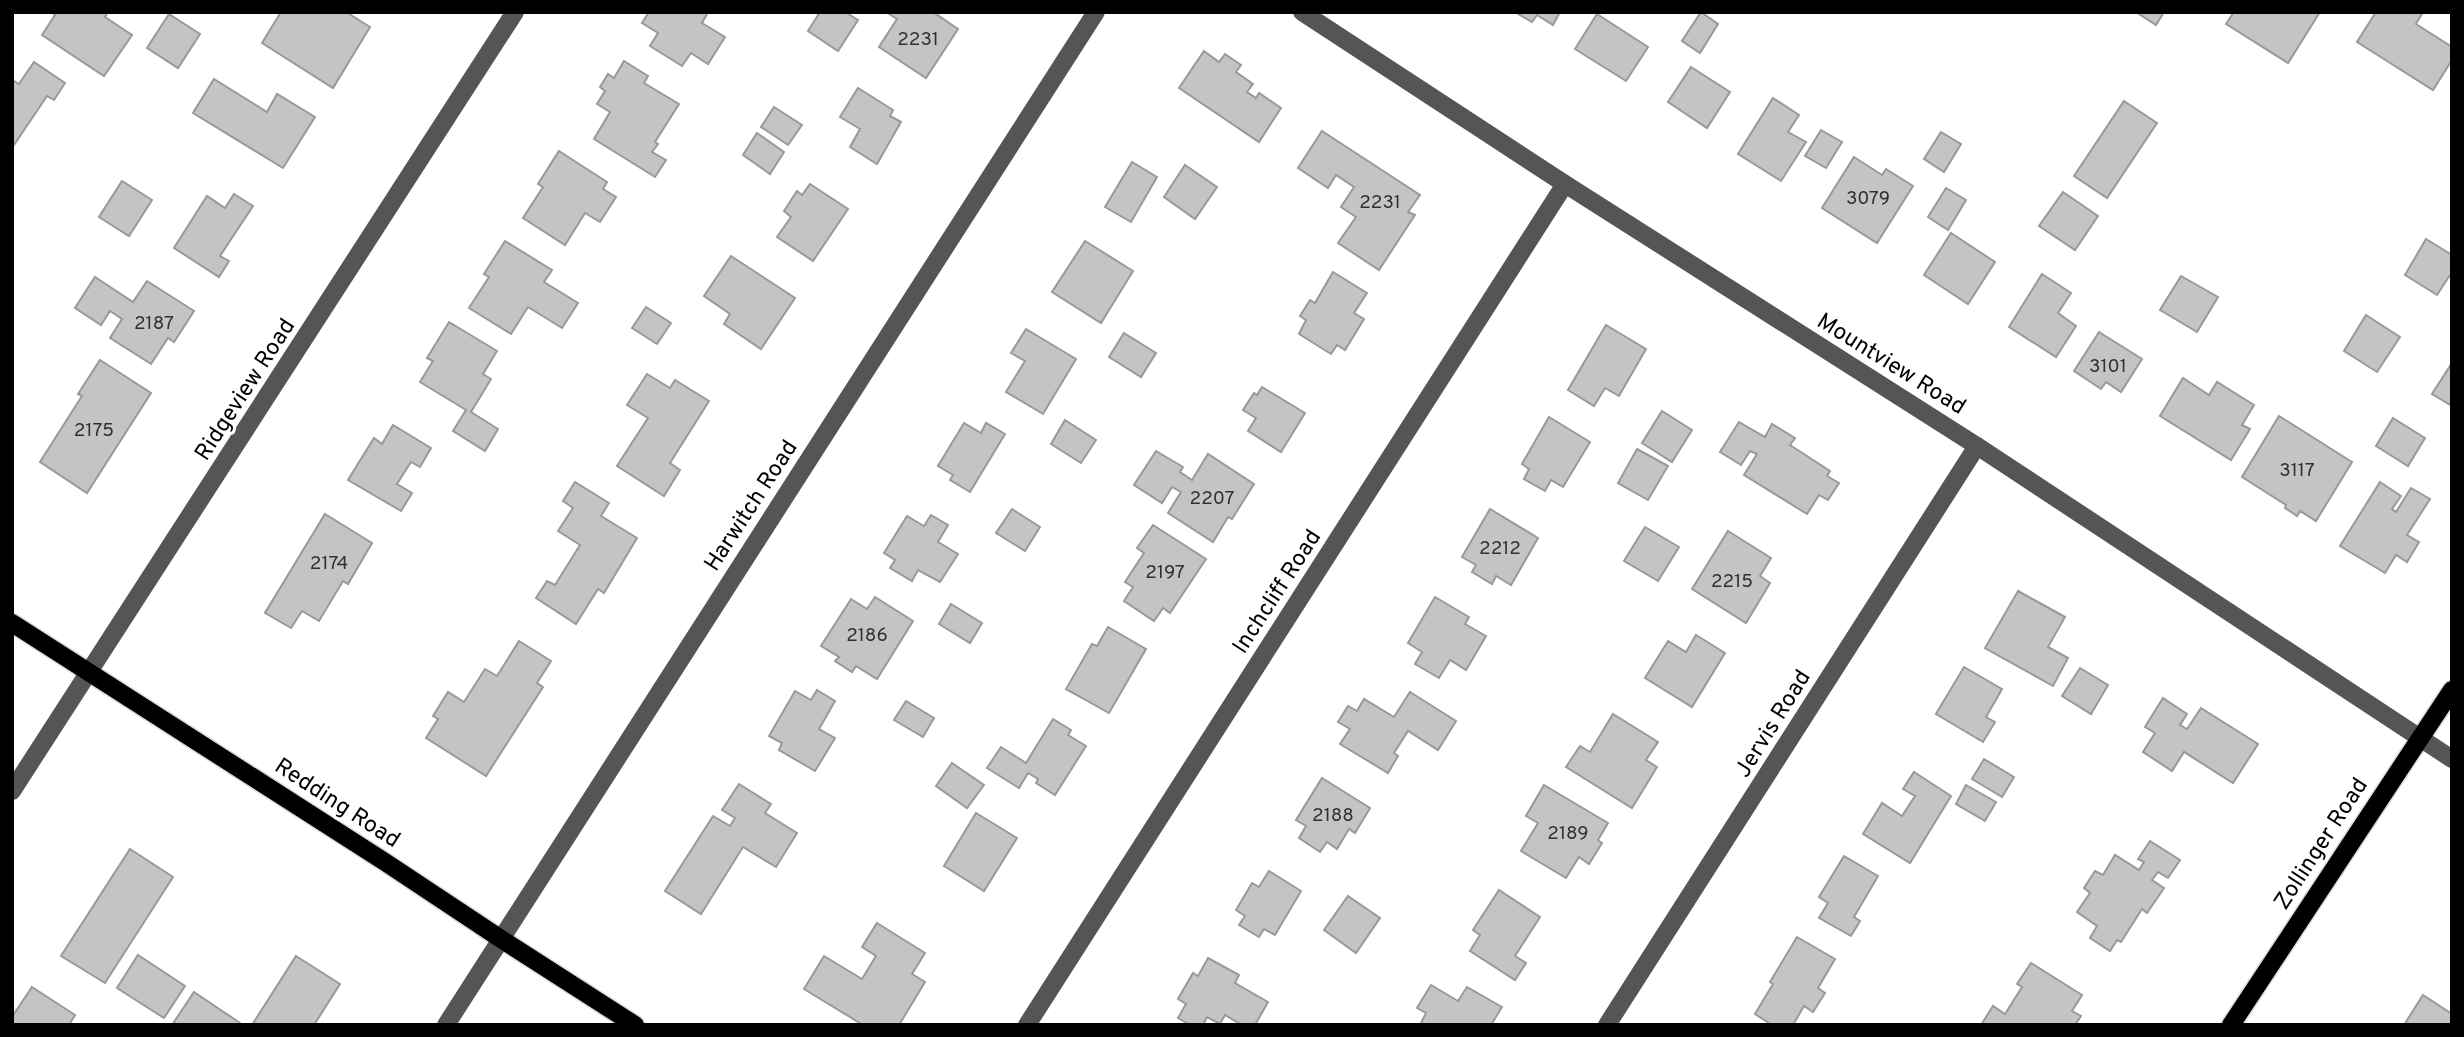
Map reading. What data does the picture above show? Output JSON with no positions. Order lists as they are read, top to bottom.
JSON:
{
  "streets": {
    "main road": ["Redding Road", "Zollinger Road"],
    "street": [
      "Mountview Road",
      "Ridgeview Road",
      "Harwitch Road",
      "Inchcliff Road",
      "Jervis Road"
    ]
  },
  "crossings": [
    ["Mountview Road", "Inchcliff Road"],
    ["Mountview Road", "Jervis Road"],
    ["Mountview Road", "Zollinger Road"],
    ["Ridgeview Road", "Redding Road"],
    ["Harwitch Road", "Redding Road"]
  ],
  "house_numbers": [
    "2231",
    "3079",
    "2231",
    "2187",
    "3101",
    "2175",
    "3117",
    "2207",
    "2212",
    "2174",
    "2197",
    "2215",
    "2186",
    "2188",
    "2189"
  ]
}
